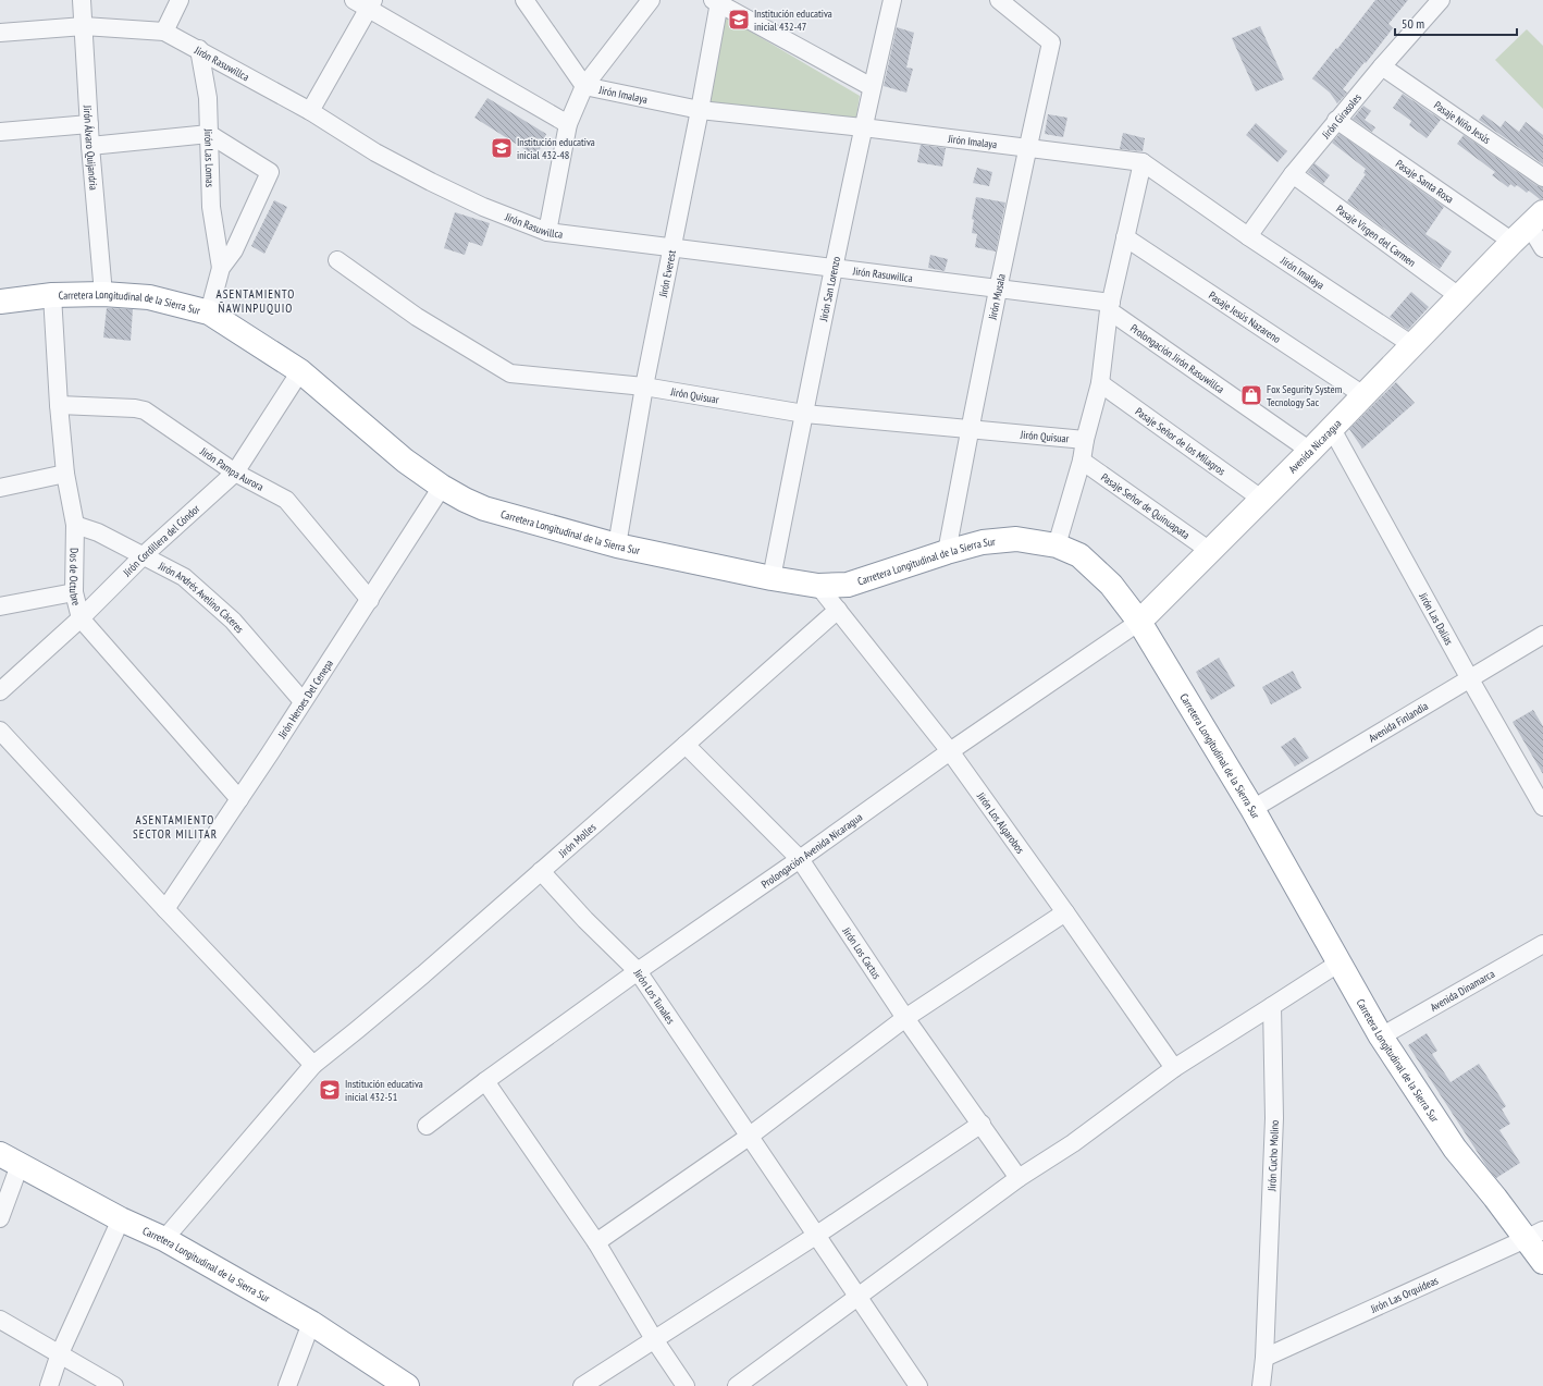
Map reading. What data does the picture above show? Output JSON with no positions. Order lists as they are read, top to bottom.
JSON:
{
  "streets": {
    "main road": ["Carretera Longitudinal de la Sierra Sur", "Avenida Nicaragua"],
    "street": [
      "Jirón Rasuwillca",
      "Jirón Imalaya",
      "Jirón Girasoles",
      "Pasaje Niño Jesús",
      "Jirón Álvaro Quijandria",
      "Jirón Las Lomas",
      "Pasaje Santa Rosa",
      "Pasaje Virgen del Carmen",
      "Jirón Everest",
      "Jirón San Lorenzo",
      "Jirón Musala",
      "Pasaje Jesús Nazareno",
      "Prolongación Jirón Rasuwillca",
      "Jirón Quisuar",
      "Pasaje Señor de los Milagros",
      "Jirón Pampa Aurora",
      "Pasaje Señor de Quinuapata",
      "Jirón Cordillera del Cóndor",
      "Dos de Octubre",
      "Jirón Andrés Avelino Cáceres",
      "Jirón Las Dalias",
      "Jirón Heroes Del Cenepa",
      "Avenida Finlandia",
      "Jirón Los Algarobos",
      "Jirón Molles",
      "Prolongación Avenida Nicaragua",
      "Jirón Los Cactus",
      "Avenida Dinamarca",
      "Jirón Los Tunales",
      "Jirón Cucho Molino",
      "Jirón Las Orquídeas"
    ]
  },
  "crossings": [
    ["Jirón Rasuwillca", "Jirón Álvaro Quijandria"],
    ["Jirón Rasuwillca", "Jirón Las Lomas"],
    ["Jirón Rasuwillca", "Jirón Everest"],
    ["Jirón Rasuwillca", "Jirón San Lorenzo"],
    ["Jirón Rasuwillca", "Jirón Musala"],
    ["Jirón Rasuwillca", "Prolongación Jirón Rasuwillca"],
    ["Jirón Imalaya", "Jirón Girasoles"],
    ["Jirón Imalaya", "Jirón Everest"],
    ["Jirón Imalaya", "Jirón San Lorenzo"],
    ["Jirón Imalaya", "Jirón Musala"],
    ["Jirón Imalaya", "Avenida Nicaragua"],
    ["Jirón Girasoles", "Pasaje Niño Jesús"],
    ["Jirón Girasoles", "Pasaje Santa Rosa"],
    ["Jirón Girasoles", "Pasaje Virgen del Carmen"],
    ["Jirón Álvaro Quijandria", "Carretera Longitudinal de la Sierra Sur"],
    ["Pasaje Santa Rosa", "Avenida Nicaragua"],
    ["Pasaje Virgen del Carmen", "Avenida Nicaragua"],
    ["Jirón Everest", "Carretera Longitudinal de la Sierra Sur"],
    ["Jirón Everest", "Jirón Quisuar"],
    ["Jirón San Lorenzo", "Carretera Longitudinal de la Sierra Sur"],
    ["Jirón San Lorenzo", "Jirón Quisuar"],
    ["Jirón Musala", "Carretera Longitudinal de la Sierra Sur"],
    ["Jirón Musala", "Jirón Quisuar"],
    ["Carretera Longitudinal de la Sierra Sur", "Avenida Nicaragua"],
    ["Carretera Longitudinal de la Sierra Sur", "Jirón Cordillera del Cóndor"],
    ["Carretera Longitudinal de la Sierra Sur", "Dos de Octubre"],
    ["Carretera Longitudinal de la Sierra Sur", "Jirón Heroes Del Cenepa"],
    ["Carretera Longitudinal de la Sierra Sur", "Avenida Finlandia"],
    ["Carretera Longitudinal de la Sierra Sur", "Jirón Los Algarobos"],
    ["Carretera Longitudinal de la Sierra Sur", "Jirón Molles"],
    ["Carretera Longitudinal de la Sierra Sur", "Prolongación Avenida Nicaragua"],
    ["Carretera Longitudinal de la Sierra Sur", "Avenida Dinamarca"],
    ["Carretera Longitudinal de la Sierra Sur", "Jirón Las Orquídeas"],
    ["Pasaje Jesús Nazareno", "Avenida Nicaragua"],
    ["Prolongación Jirón Rasuwillca", "Avenida Nicaragua"],
    ["Pasaje Señor de los Milagros", "Avenida Nicaragua"],
    ["Avenida Nicaragua", "Pasaje Señor de Quinuapata"],
    ["Avenida Nicaragua", "Jirón Las Dalias"],
    ["Avenida Nicaragua", "Prolongación Avenida Nicaragua"],
    ["Jirón Pampa Aurora", "Jirón Cordillera del Cóndor"],
    ["Jirón Pampa Aurora", "Dos de Octubre"],
    ["Jirón Pampa Aurora", "Jirón Heroes Del Cenepa"],
    ["Jirón Cordillera del Cóndor", "Dos de Octubre"],
    ["Jirón Cordillera del Cóndor", "Jirón Andrés Avelino Cáceres"],
    ["Dos de Octubre", "Jirón Andrés Avelino Cáceres"],
    ["Dos de Octubre", "Jirón Heroes Del Cenepa"],
    ["Jirón Andrés Avelino Cáceres", "Jirón Heroes Del Cenepa"],
    ["Jirón Las Dalias", "Avenida Finlandia"],
    ["Jirón Los Algarobos", "Jirón Molles"],
    ["Jirón Los Algarobos", "Prolongación Avenida Nicaragua"],
    ["Jirón Molles", "Jirón Los Cactus"],
    ["Jirón Molles", "Jirón Los Tunales"],
    ["Prolongación Avenida Nicaragua", "Jirón Los Cactus"],
    ["Prolongación Avenida Nicaragua", "Jirón Los Tunales"],
    ["Jirón Cucho Molino", "Jirón Las Orquídeas"]
  ],
  "districts": ["ASENTAMIENTO ÑAWINPUQUIO", "ASENTAMIENTO SECTOR MILITAR"],
  "places": {
    "school or university": ["Institución educativa inicial 432-47", "Institución educativa inicial 432-48", "Institución educativa inicial 432-51"],
    "shop": ["Fox Segurity System Tecnology Sac"]
  },
  "scale_bar": "50 m"
}
